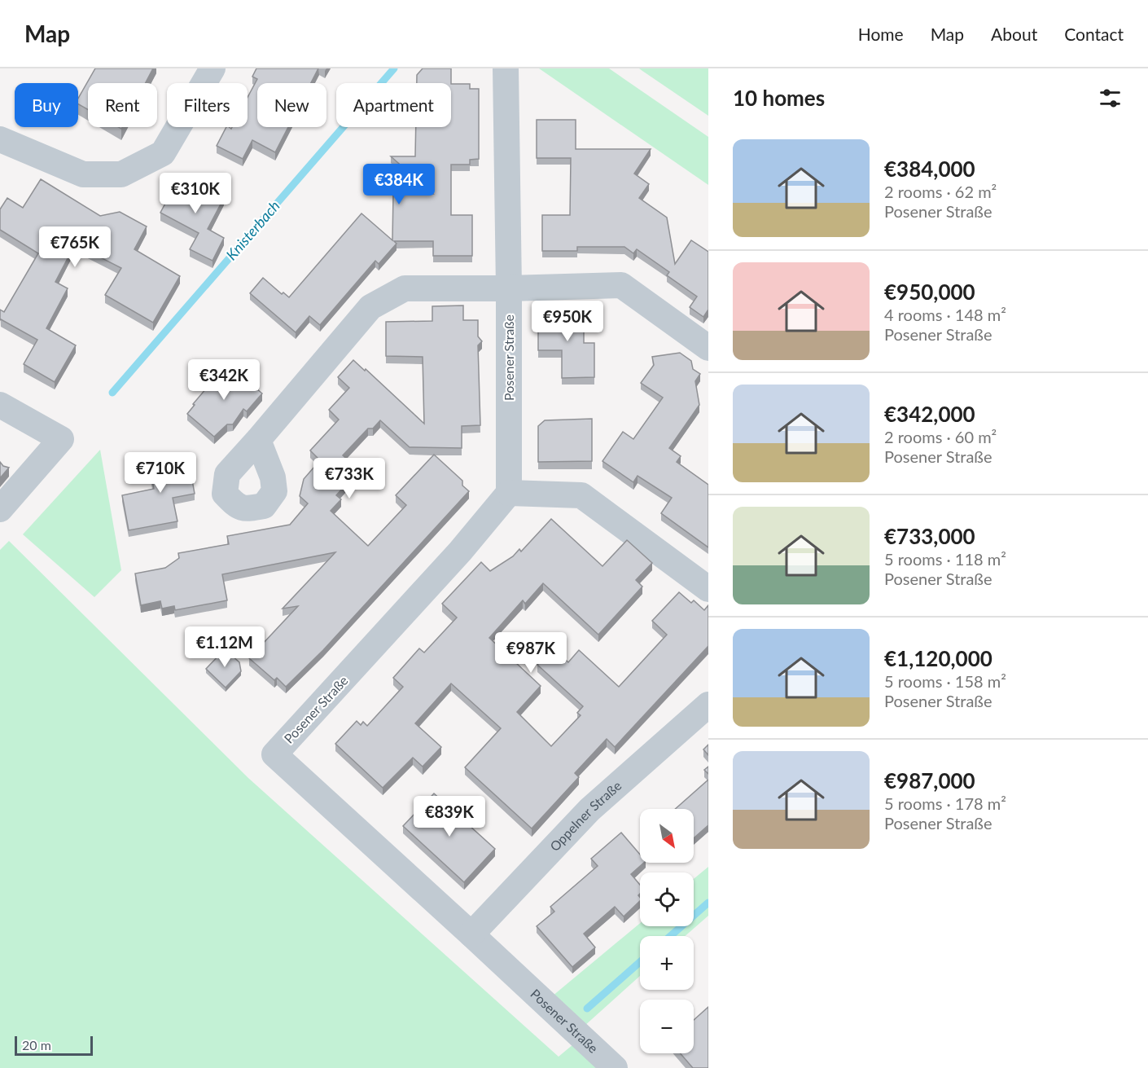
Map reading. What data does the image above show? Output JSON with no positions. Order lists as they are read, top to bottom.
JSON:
{
  "streets": {
    "street": ["Posener Straße", "Oppelner Straße"]
  },
  "crossings": [
    ["Posener Straße", "Oppelner Straße"]
  ],
  "water": ["Knisterbach"],
  "scale_bar": "20 m",
  "north": "bottom right",
  "page": {
    "header": "Map",
    "nav": [
      "Home",
      "Map",
      "About",
      "Contact"
    ],
    "heading": "10 homes",
    "chip": [
      "Buy",
      "Rent",
      "Filters",
      "New",
      "Apartment"
    ],
    "list": [
      {
        "name": "€384,000",
        "note": "2 rooms · 62 m² · Posener Straße"
      },
      {
        "name": "€950,000",
        "note": "4 rooms · 148 m² · Posener Straße"
      },
      {
        "name": "€342,000",
        "note": "2 rooms · 60 m² · Posener Straße"
      },
      {
        "name": "€733,000",
        "note": "5 rooms · 118 m² · Posener Straße"
      },
      {
        "name": "€1,120,000",
        "note": "5 rooms · 158 m² · Posener Straße"
      },
      {
        "name": "€987,000",
        "note": "5 rooms · 178 m² · Posener Straße"
      }
    ],
    "price": [
      "€384K",
      "€310K",
      "€765K",
      "€950K",
      "€342K",
      "€710K",
      "€733K",
      "€1.12M",
      "€987K",
      "€839K"
    ],
    "map_buttons": ["+", "−"],
    "scale": "20 m"
  }
}
